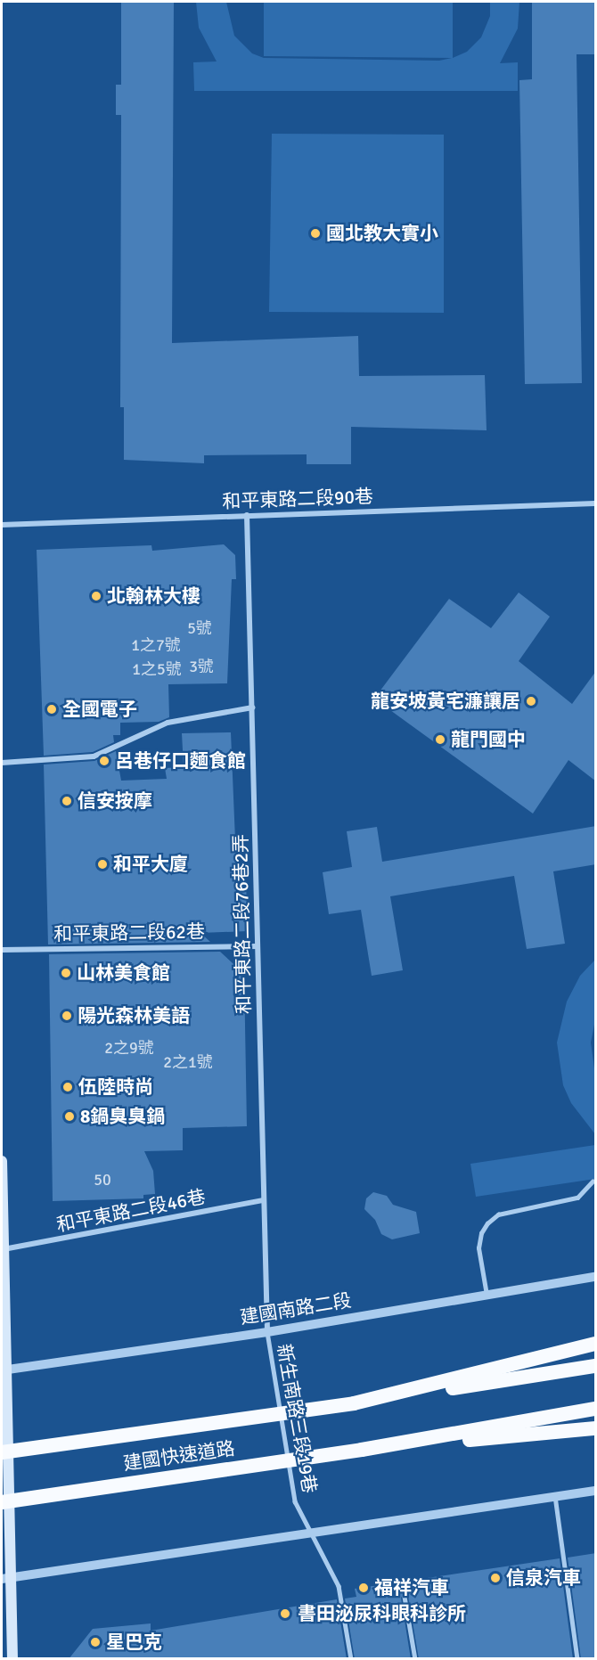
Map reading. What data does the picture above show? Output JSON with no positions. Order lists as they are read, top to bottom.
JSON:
{
  "streets": {
    "highway": ["建國快速道路"],
    "street": [
      "和平東路二段90巷",
      "和平東路二段76巷2弄",
      "和平東路二段62巷",
      "和平東路二段46巷",
      "建國南路二段"
    ],
    "lane": ["新生南路三段19巷"]
  },
  "crossings": [
    ["和平東路二段90巷", "和平東路二段76巷2弄"],
    ["和平東路二段76巷2弄", "和平東路二段62巷"],
    ["和平東路二段76巷2弄", "和平東路二段46巷"],
    ["和平東路二段76巷2弄", "建國南路二段"],
    ["和平東路二段76巷2弄", "新生南路三段19巷"],
    ["建國南路二段", "新生南路三段19巷"]
  ],
  "places": [
    "國北教大實小",
    "北翰林大樓",
    "龍安坡黃宅濂讓居",
    "全國電子",
    "龍門國中",
    "呂巷仔口麵食館",
    "信安按摩",
    "和平大廈",
    "山林美食館",
    "陽光森林美語",
    "伍陸時尚",
    "8鍋臭臭鍋",
    "信泉汽車",
    "福祥汽車",
    "書田泌尿科眼科診所",
    "星巴克"
  ],
  "house_numbers": [
    "5號",
    "1之7號",
    "3號",
    "1之5號",
    "2之9號",
    "2之1號",
    "50"
  ]
}
